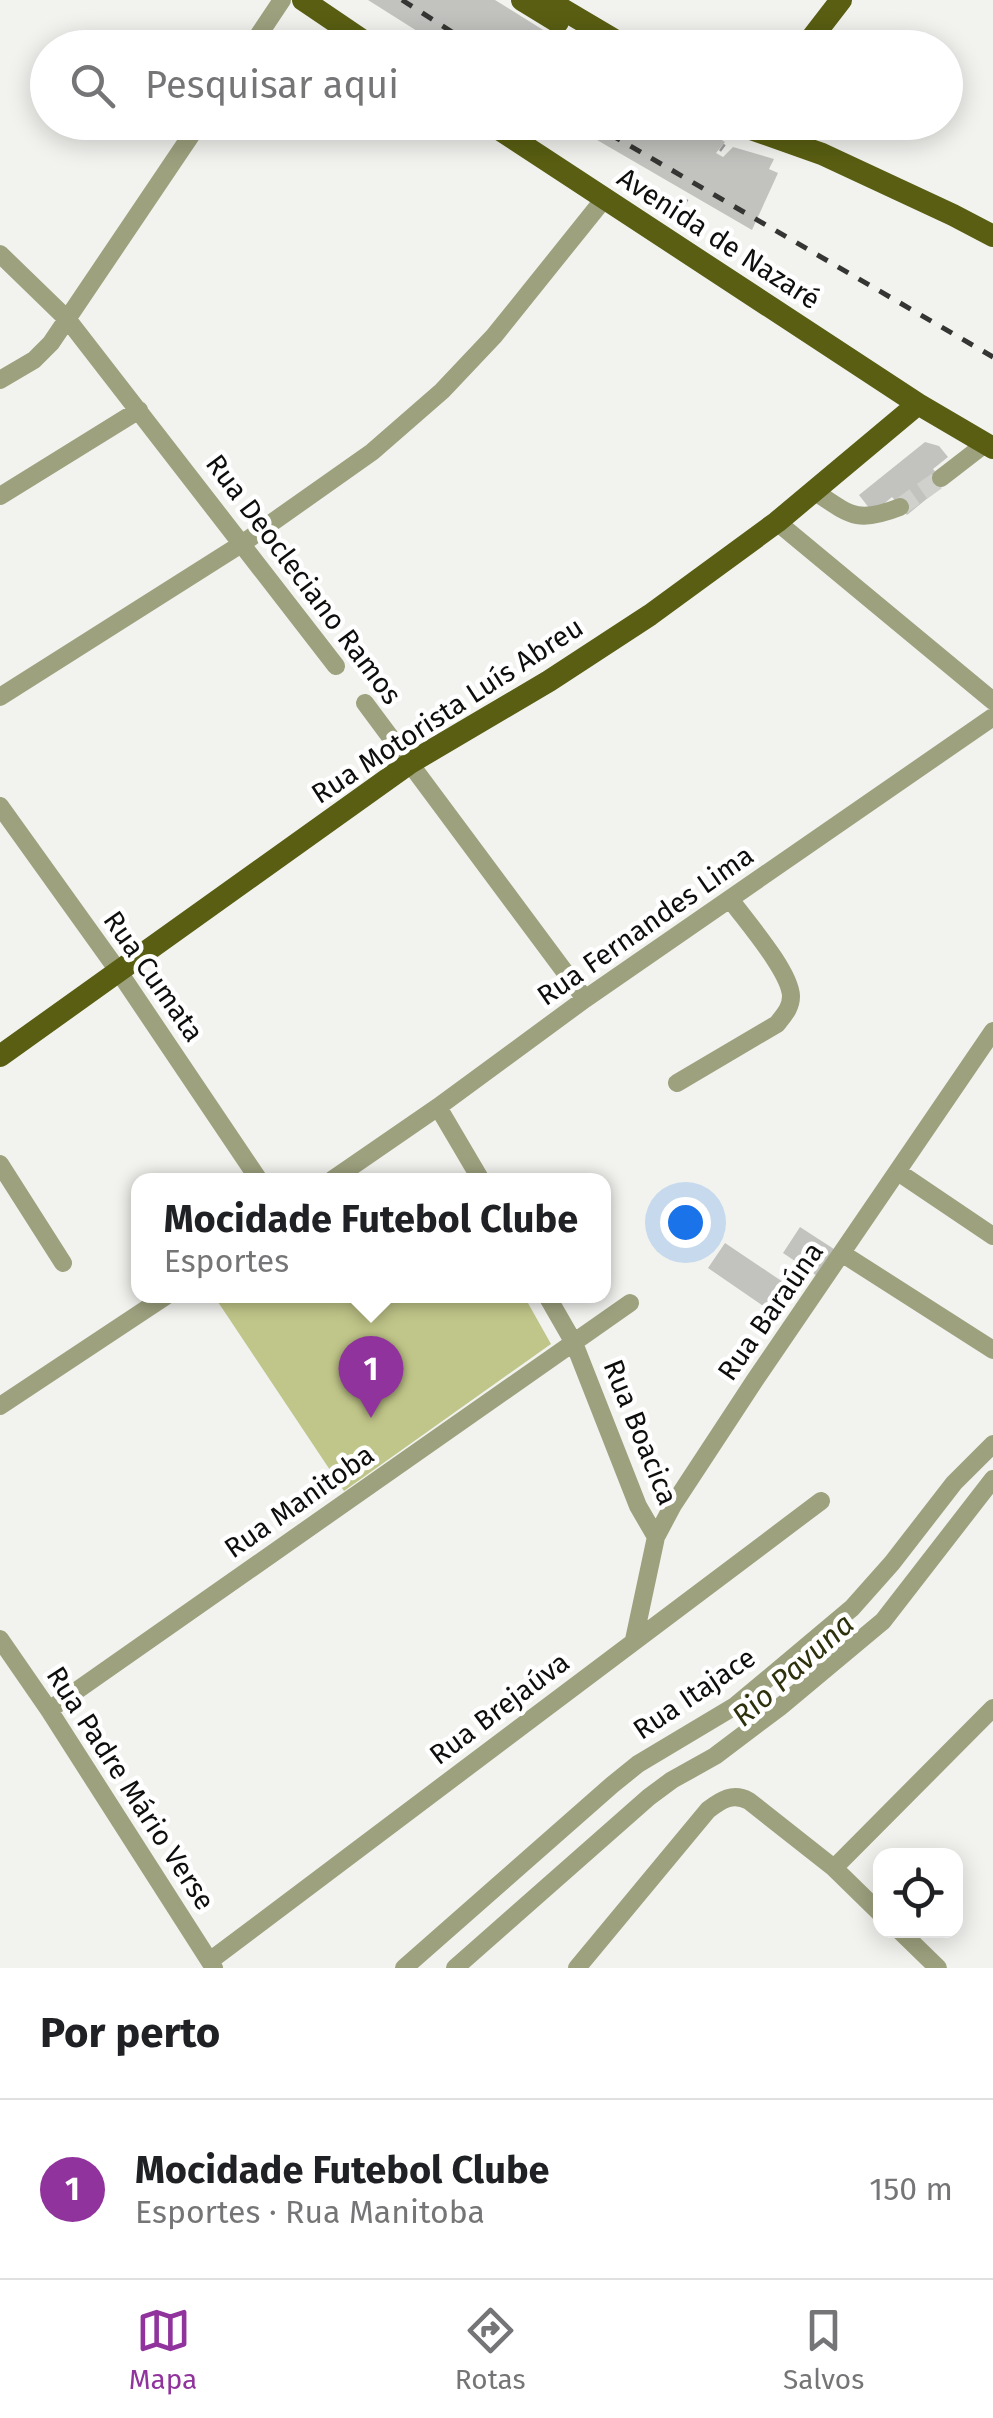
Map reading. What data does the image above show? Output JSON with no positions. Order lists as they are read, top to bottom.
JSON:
{
  "streets": {
    "main road": ["Avenida de Nazaré", "Rua Motorista Luís Abreu"],
    "street": [
      "Rua Deocleciano Ramos",
      "Rua Fernandes Lima",
      "Rua Cumata",
      "Rua Baraúna",
      "Rua Boacica",
      "Rua Manitoba",
      "Rua Itajace",
      "Rua Brejaúva",
      "Rua Padre Mário Verse"
    ]
  },
  "crossings": [
    ["Avenida de Nazaré", "Rua Motorista Luís Abreu"],
    ["Rua Deocleciano Ramos", "Rua Motorista Luís Abreu"],
    ["Rua Deocleciano Ramos", "Rua Fernandes Lima"],
    ["Rua Motorista Luís Abreu", "Rua Cumata"],
    ["Rua Baraúna", "Rua Boacica"],
    ["Rua Baraúna", "Rua Brejaúva"],
    ["Rua Boacica", "Rua Manitoba"],
    ["Rua Manitoba", "Rua Padre Mário Verse"],
    ["Rua Brejaúva", "Rua Padre Mário Verse"]
  ],
  "water": ["Rio Pavuna"],
  "page": {
    "search": "Pesquisar aqui",
    "popup": ["Mocidade Futebol Clube", "Esportes"],
    "pins": "1",
    "heading": "Por perto",
    "list": [
      {
        "mark": "1",
        "name": "Mocidade Futebol Clube",
        "note": "Esportes · Rua Manitoba",
        "value": "150 m"
      }
    ],
    "nav": ["Mapa", "Rotas", "Salvos"]
  }
}
